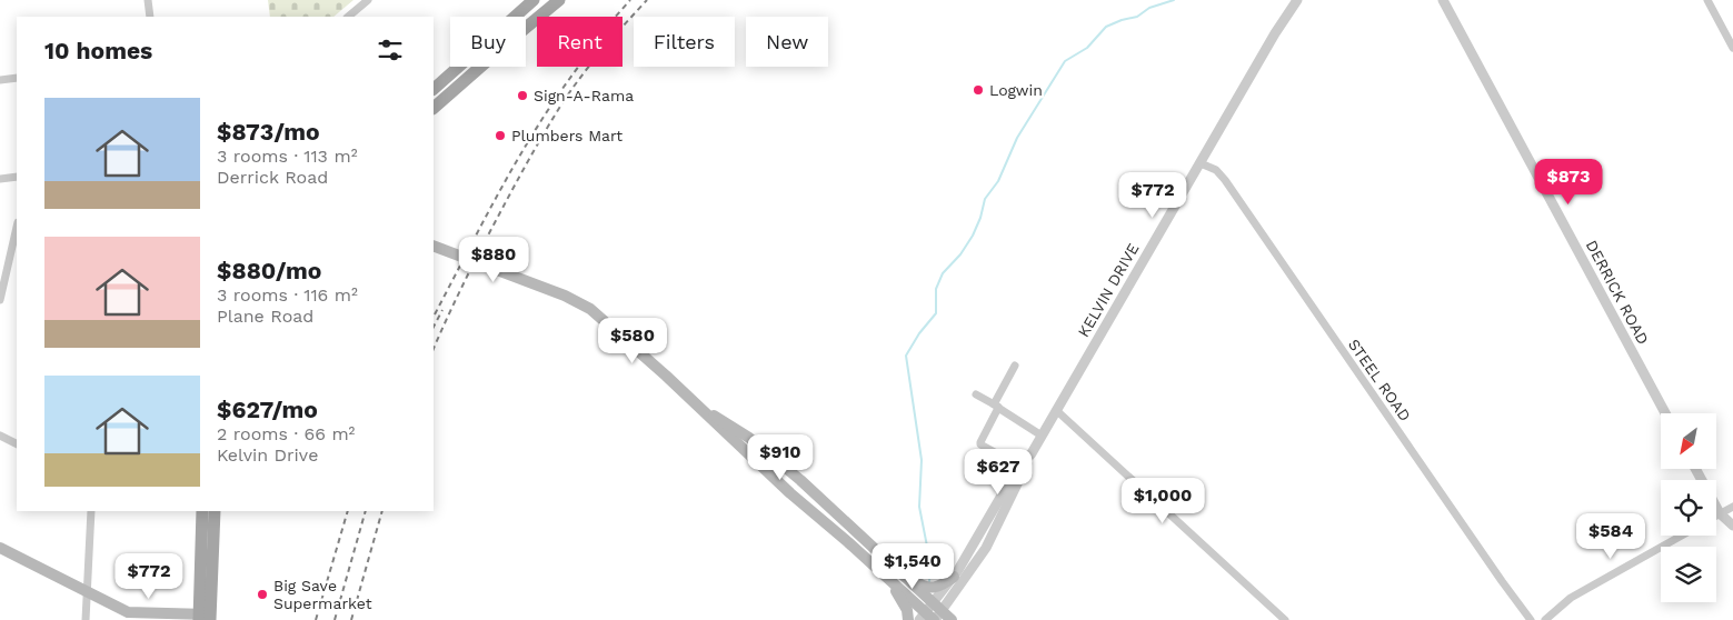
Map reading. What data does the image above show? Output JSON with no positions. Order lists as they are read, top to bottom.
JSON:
{
  "streets": {
    "street": ["KELVIN DRIVE", "DERRICK ROAD", "STEEL ROAD"]
  },
  "crossings": [
    ["KELVIN DRIVE", "STEEL ROAD"]
  ],
  "places": [
    "Logwin",
    "Sign-A-Rama",
    "Plumbers Mart",
    "Big Save Supermarket"
  ],
  "north": "bottom left",
  "page": {
    "chip": [
      "Buy",
      "Rent",
      "Filters",
      "New"
    ],
    "heading": "10 homes",
    "list": [
      {
        "name": "$873/mo",
        "note": "3 rooms · 113 m² · Derrick Road"
      },
      {
        "name": "$880/mo",
        "note": "3 rooms · 116 m² · Plane Road"
      },
      {
        "name": "$627/mo",
        "note": "2 rooms · 66 m² · Kelvin Drive"
      }
    ],
    "price": [
      "$873",
      "$772",
      "$880",
      "$580",
      "$910",
      "$627",
      "$1,000",
      "$584",
      "$1,540",
      "$772"
    ]
  }
}
